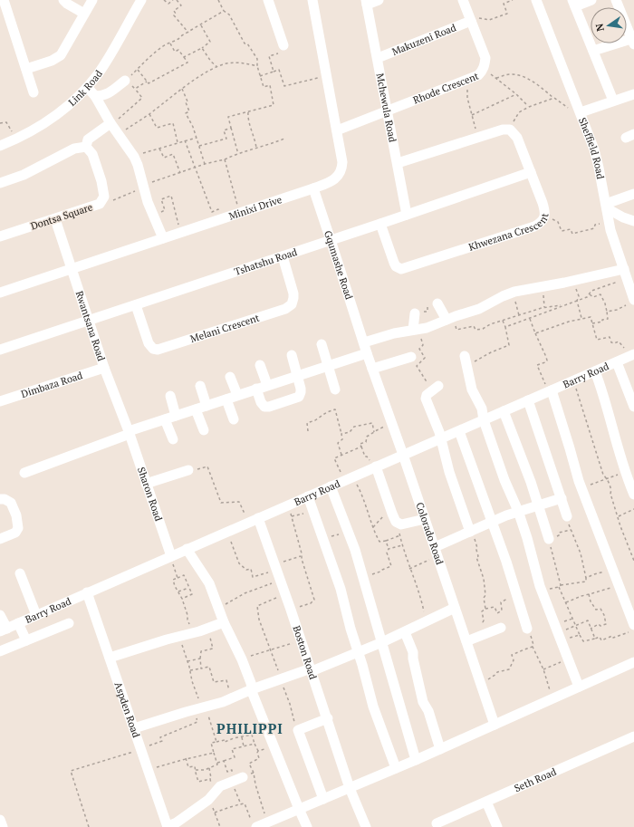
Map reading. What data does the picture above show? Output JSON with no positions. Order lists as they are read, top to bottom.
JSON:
{
  "streets": {
    "street": [
      "Makuzeni Road",
      "Link Road",
      "Rhode Crescent",
      "Mchewula Road",
      "Sheffield Road",
      "Minixi Drive",
      "Dontsa Square",
      "Khwezana Crescent",
      "Tshatshu Road",
      "Gqumashe Road",
      "Rwantsana Road",
      "Melani Crescent",
      "Barry Road",
      "Dimbaza Road",
      "Sharon Road",
      "Colorado Road",
      "Boston Road",
      "Aspden Road",
      "Seth Road"
    ]
  },
  "crossings": [
    ["Makuzeni Road", "Rhode Crescent"],
    ["Makuzeni Road", "Mchewula Road"],
    ["Rhode Crescent", "Mchewula Road"],
    ["Rhode Crescent", "Minixi Drive"],
    ["Mchewula Road", "Tshatshu Road"],
    ["Minixi Drive", "Gqumashe Road"],
    ["Minixi Drive", "Rwantsana Road"],
    ["Dontsa Square", "Rwantsana Road"],
    ["Khwezana Crescent", "Tshatshu Road"],
    ["Tshatshu Road", "Gqumashe Road"],
    ["Tshatshu Road", "Rwantsana Road"],
    ["Tshatshu Road", "Melani Crescent"],
    ["Gqumashe Road", "Colorado Road"],
    ["Rwantsana Road", "Dimbaza Road"],
    ["Rwantsana Road", "Sharon Road"],
    ["Barry Road", "Sharon Road"],
    ["Barry Road", "Colorado Road"],
    ["Barry Road", "Boston Road"],
    ["Barry Road", "Aspden Road"]
  ],
  "districts": ["PHILIPPI"],
  "north": "left"
}
